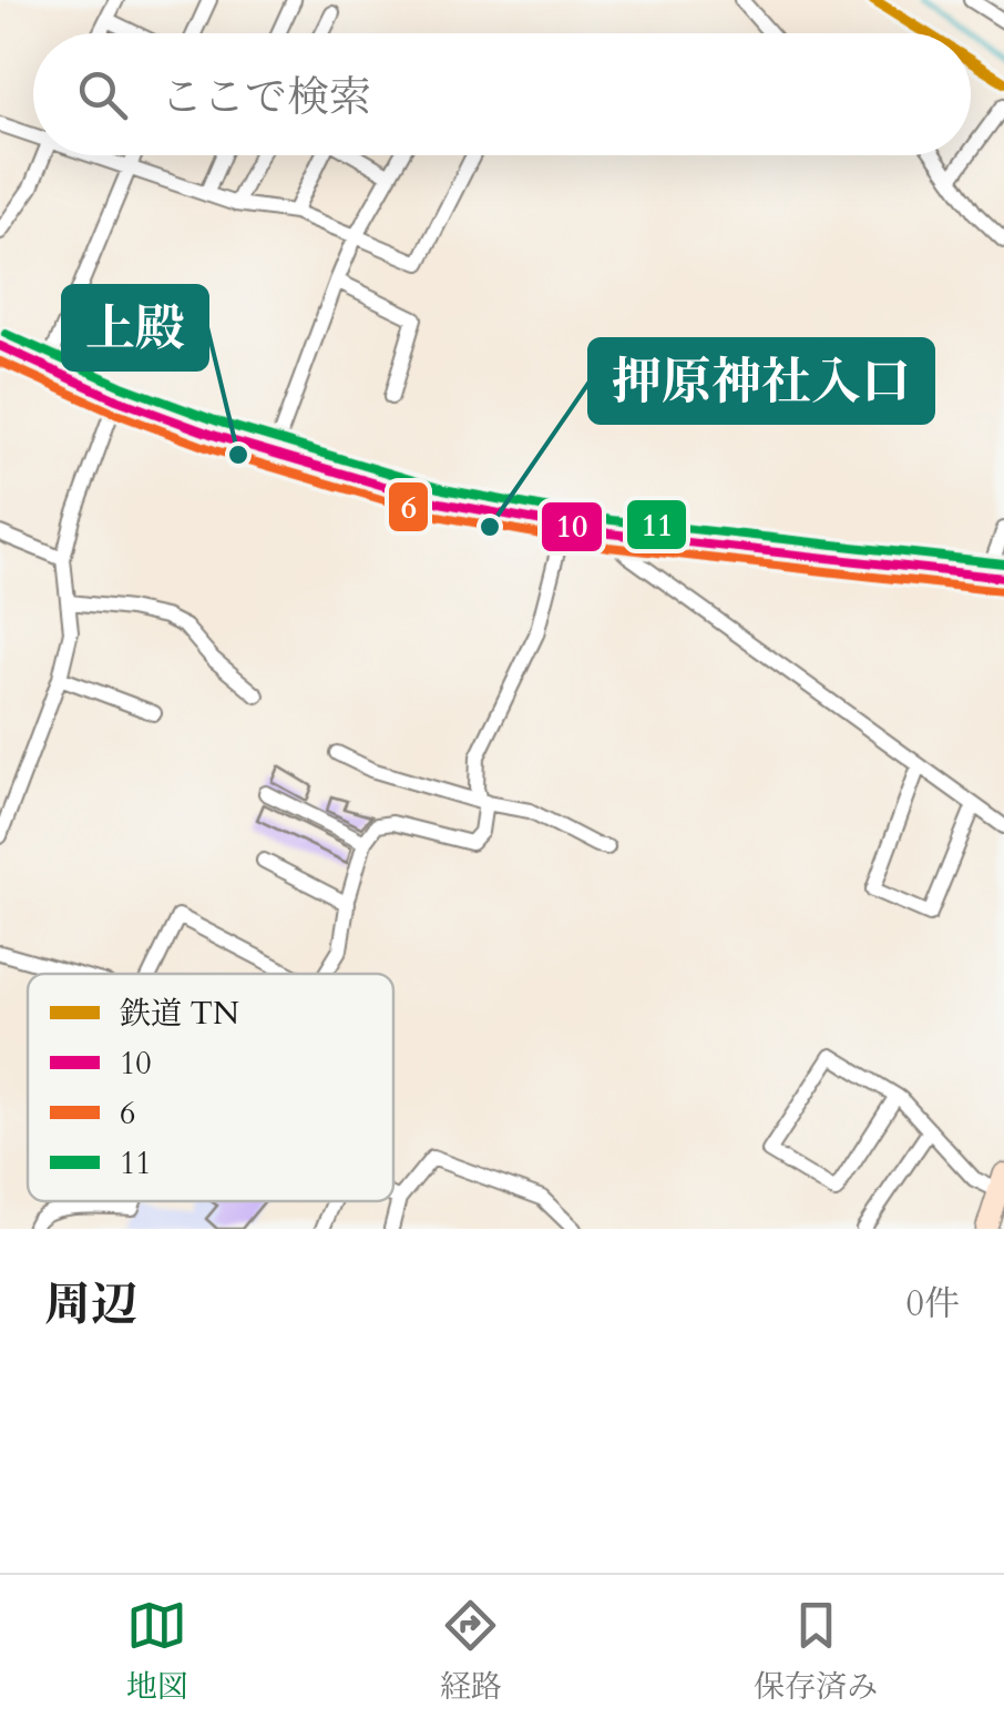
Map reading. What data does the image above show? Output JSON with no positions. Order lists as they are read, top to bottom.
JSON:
{
  "places": ["上殿", "押原神社入口"],
  "lines": [
    "rail line TN",
    "transit line 11",
    "transit line 10",
    "transit line 6"
  ],
  "legend": [
    "鉄道 TN",
    "10",
    "6",
    "11"
  ],
  "page": {
    "search": "ここで検索",
    "heading": ["周辺", "0件"],
    "nav": ["地図", "経路", "保存済み"]
  }
}
